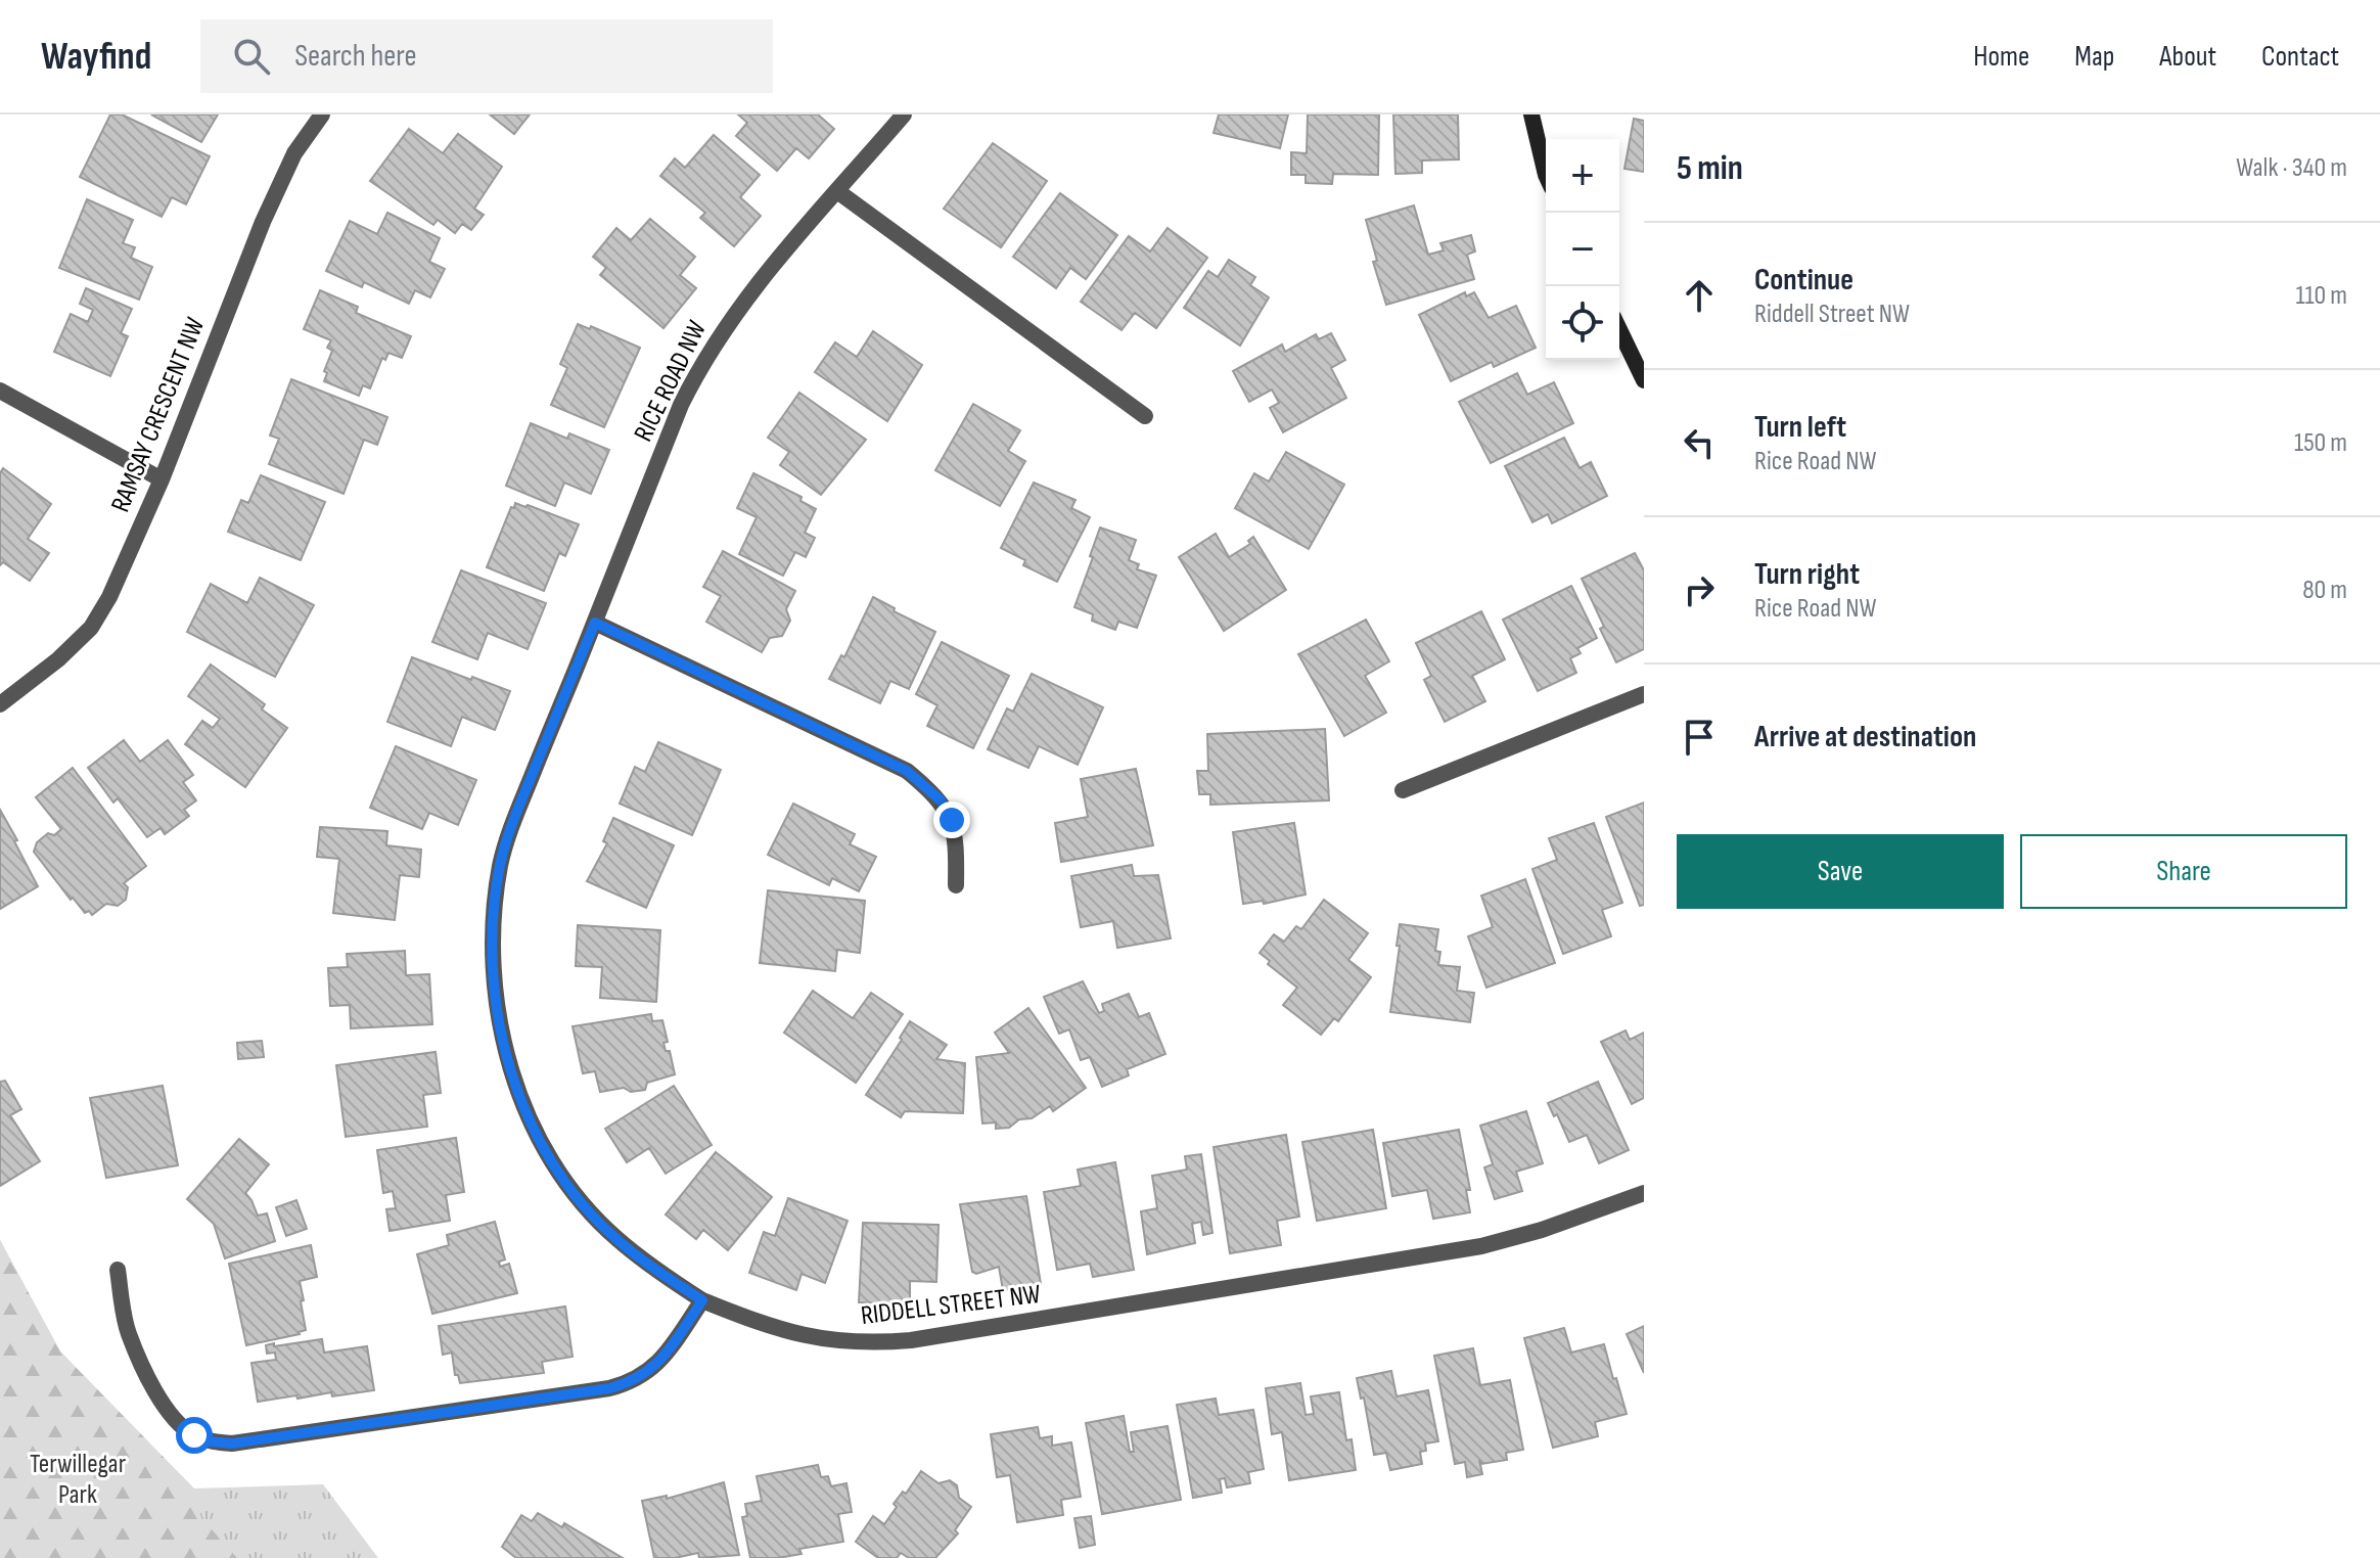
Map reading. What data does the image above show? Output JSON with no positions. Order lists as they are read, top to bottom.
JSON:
{
  "streets": {
    "street": ["RICE ROAD NW", "RAMSAY CRESCENT NW", "RIDDELL STREET NW"]
  },
  "crossings": [
    ["RICE ROAD NW", "RIDDELL STREET NW"]
  ],
  "parks": ["Terwillegar Park"],
  "page": {
    "header": "Wayfind",
    "search": "Search here",
    "nav": [
      "Home",
      "Map",
      "About",
      "Contact"
    ],
    "heading": ["5 min", "Walk · 340 m"],
    "map_buttons": ["+", "−"],
    "list": [
      ["Continue", "Riddell Street NW", "110 m"],
      ["Turn left", "Rice Road NW", "150 m"],
      ["Turn right", "Rice Road NW", "80 m"],
      "Arrive at destination"
    ],
    "buttons": ["Save", "Share"]
  }
}
